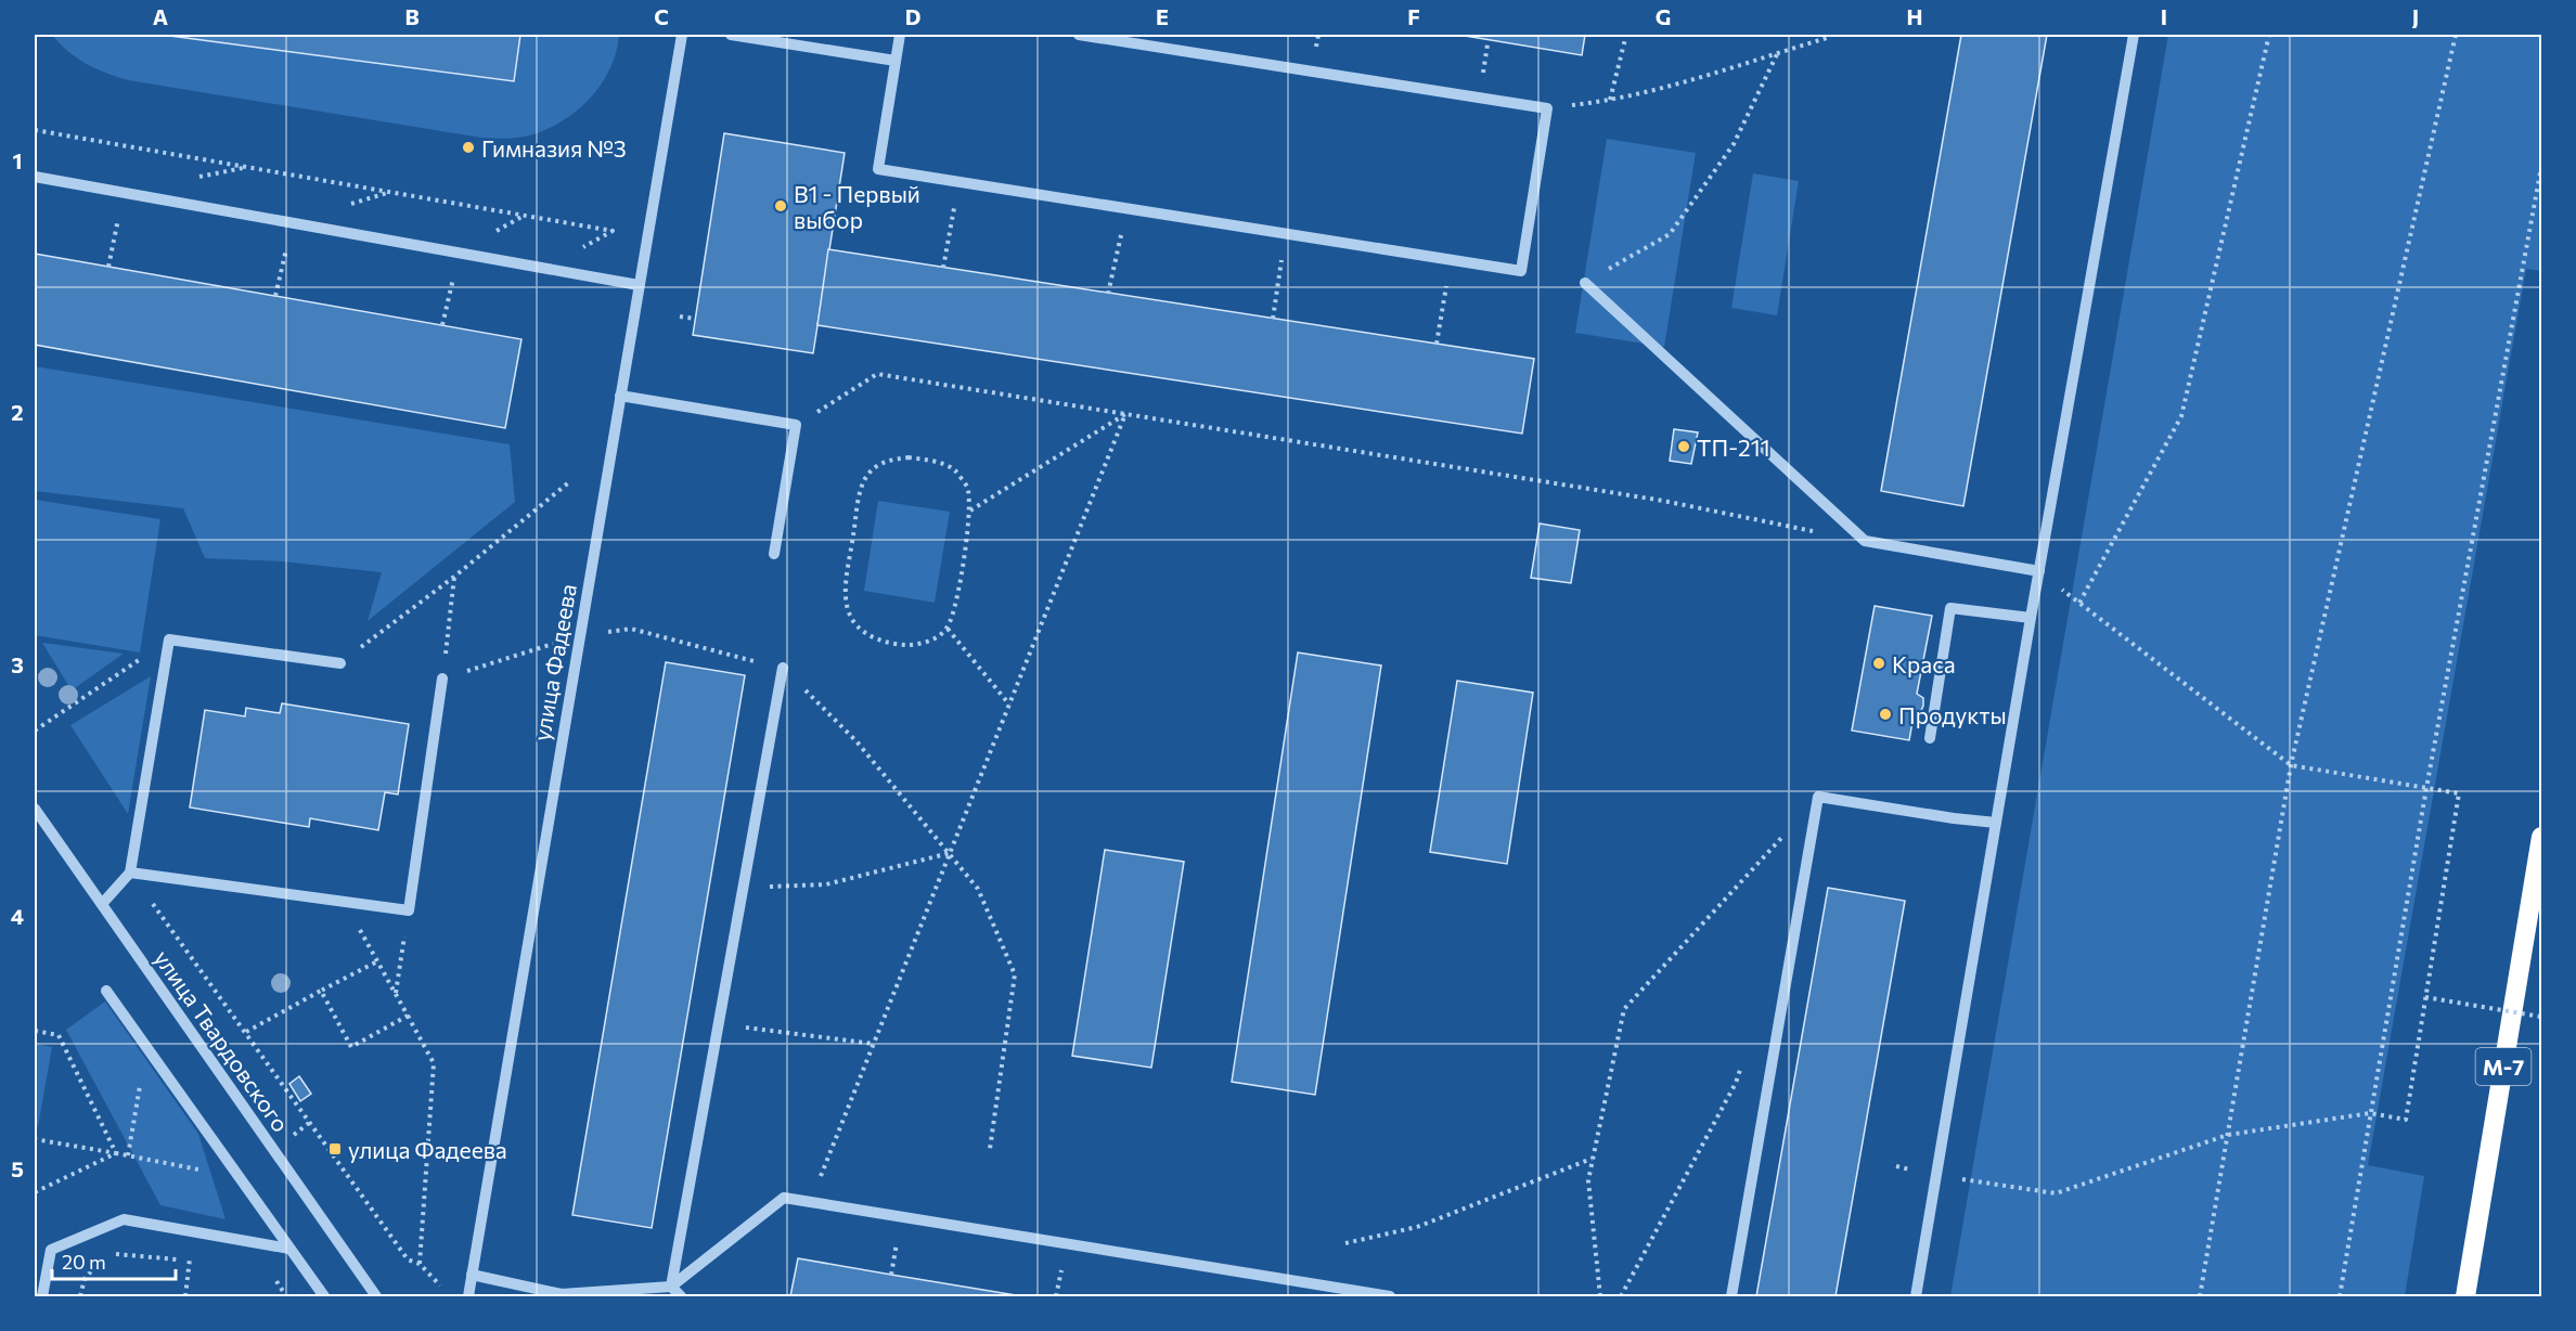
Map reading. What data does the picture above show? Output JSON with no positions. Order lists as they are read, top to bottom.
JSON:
{
  "streets": {
    "highway": ["М-7"],
    "street": ["улица Фадеева", "улица Твардовского"]
  },
  "places": {
    "other": [
      "Гимназия №3",
      "В1 - Первый выбор",
      "ТП-211",
      "Краса",
      "Продукты"
    ],
    "transit": ["улица Фадеева"]
  },
  "scale_bar": "20 m",
  "grid": {
    "columns": [
      "A",
      "B",
      "C",
      "D",
      "E",
      "F",
      "G",
      "H",
      "I",
      "J"
    ],
    "rows": [
      "1",
      "2",
      "3",
      "4",
      "5"
    ]
  }
}
